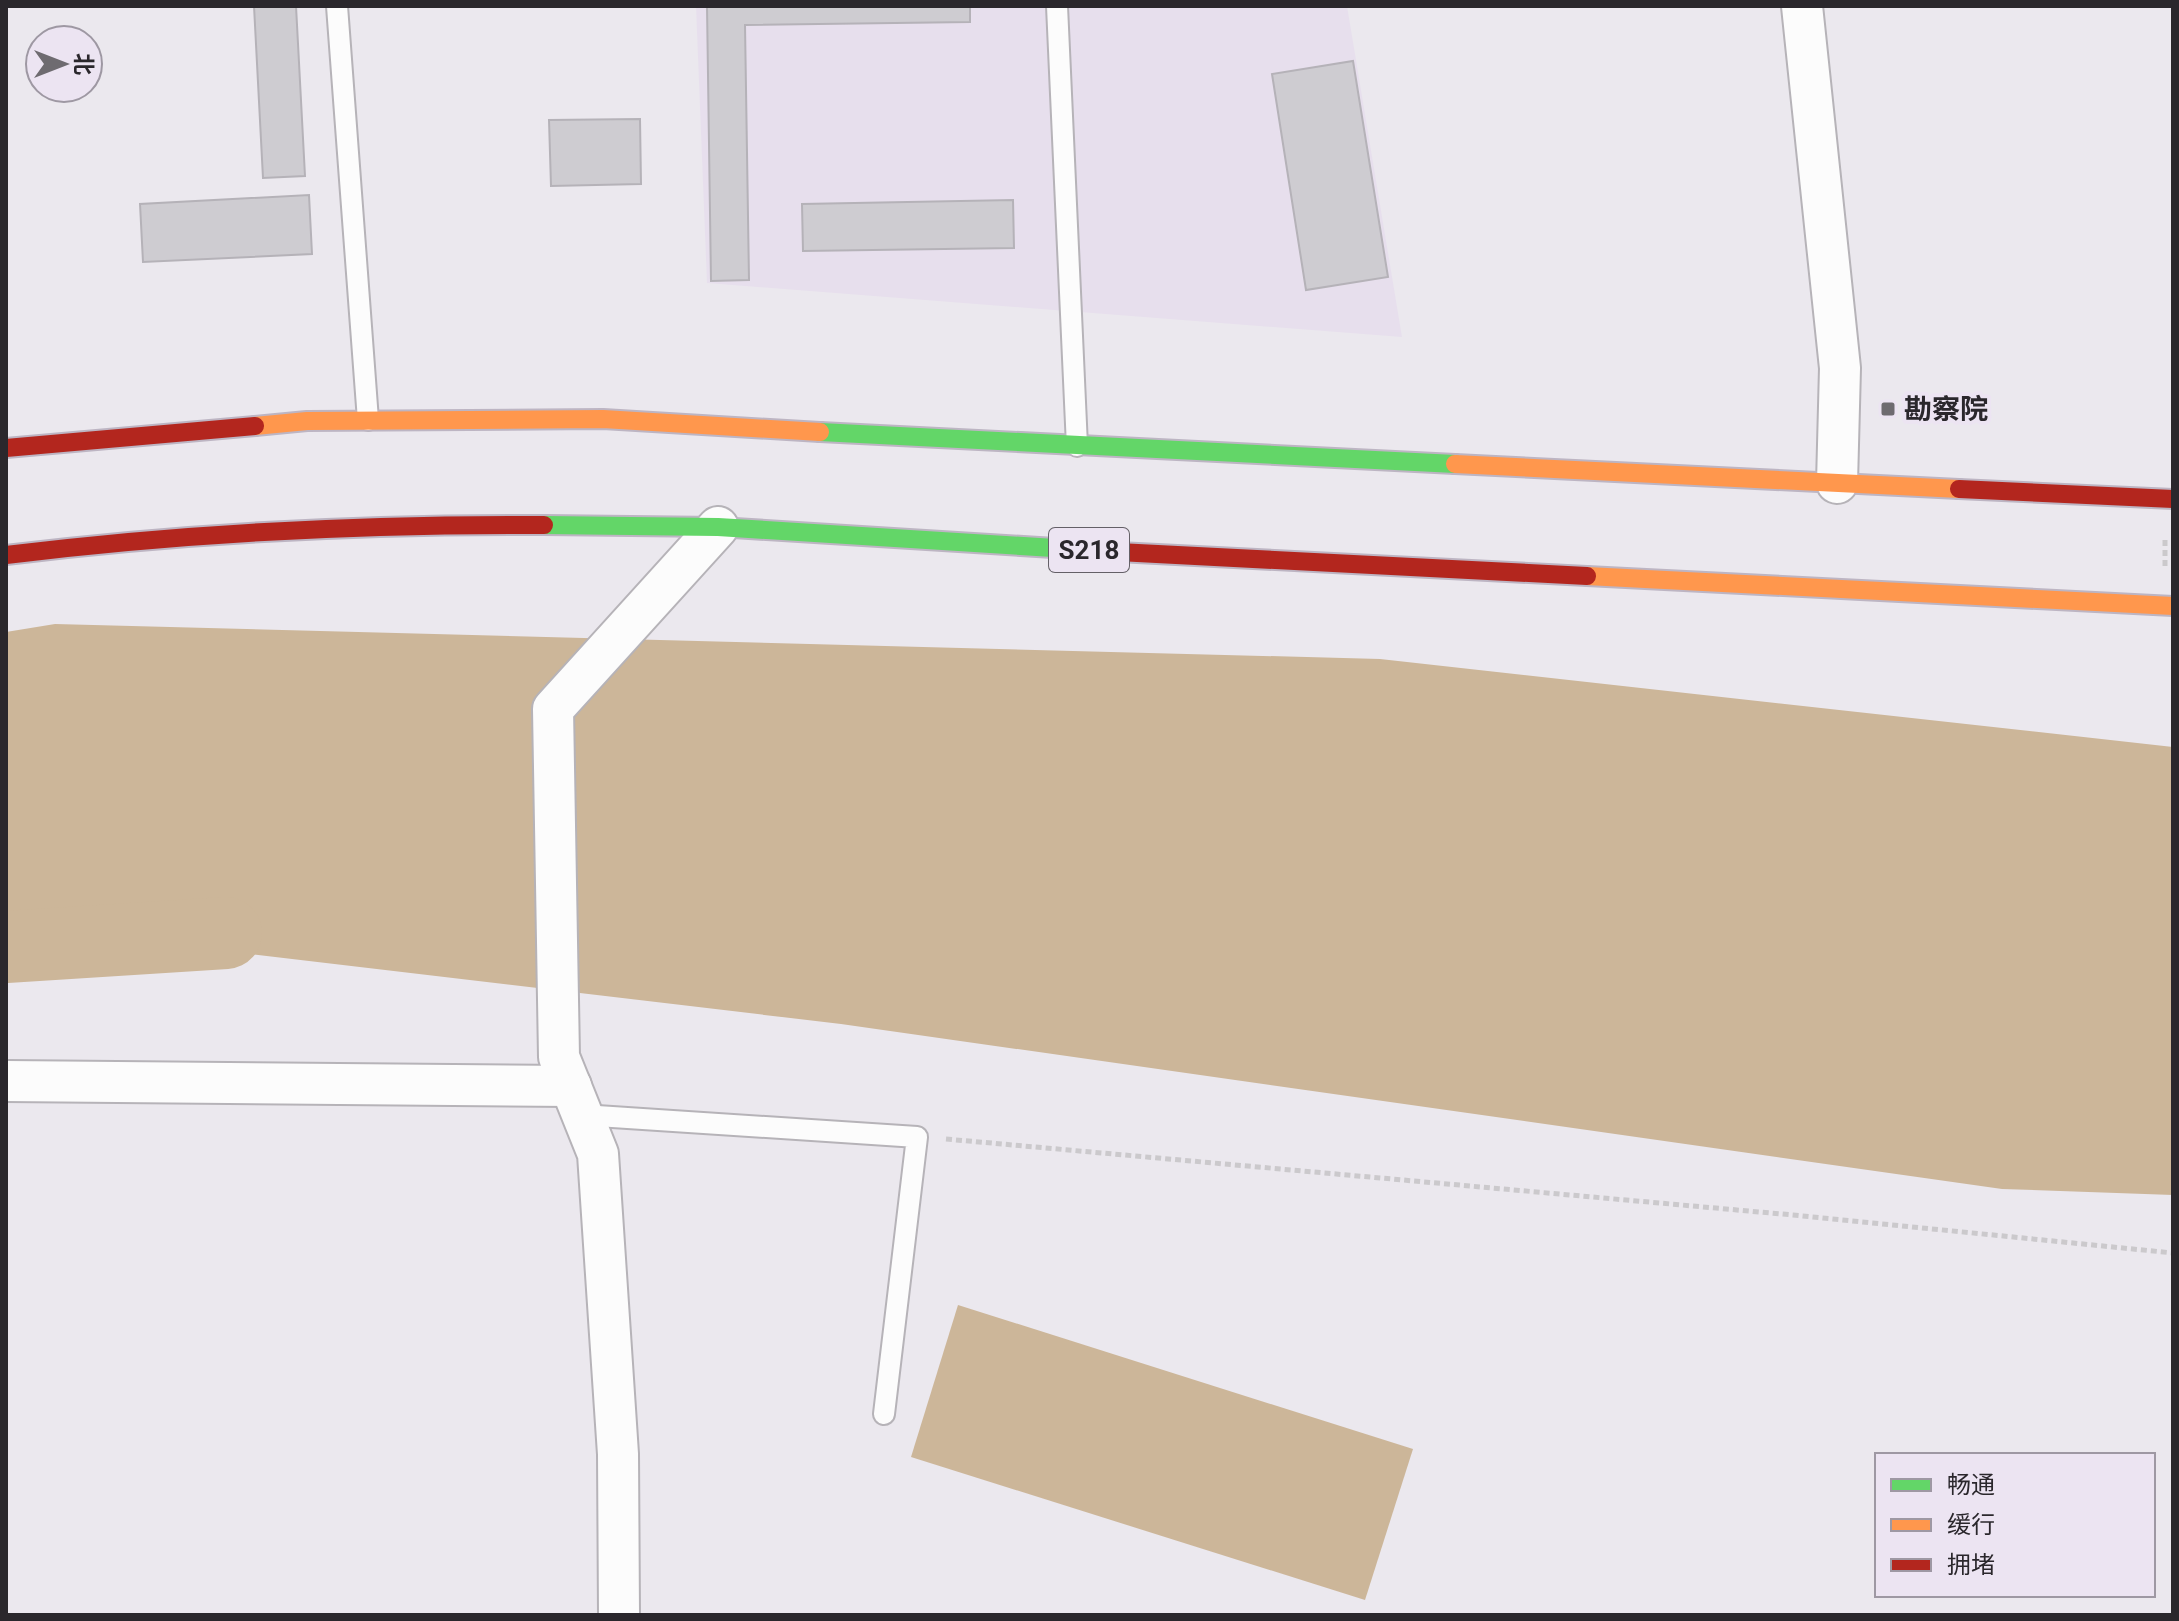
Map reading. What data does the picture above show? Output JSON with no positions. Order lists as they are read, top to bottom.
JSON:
{
  "streets": {
    "main road": ["S218"]
  },
  "places": {
    "transit": ["勘察院"]
  },
  "legend": ["畅通", "缓行", "拥堵"],
  "north": "right"
}
